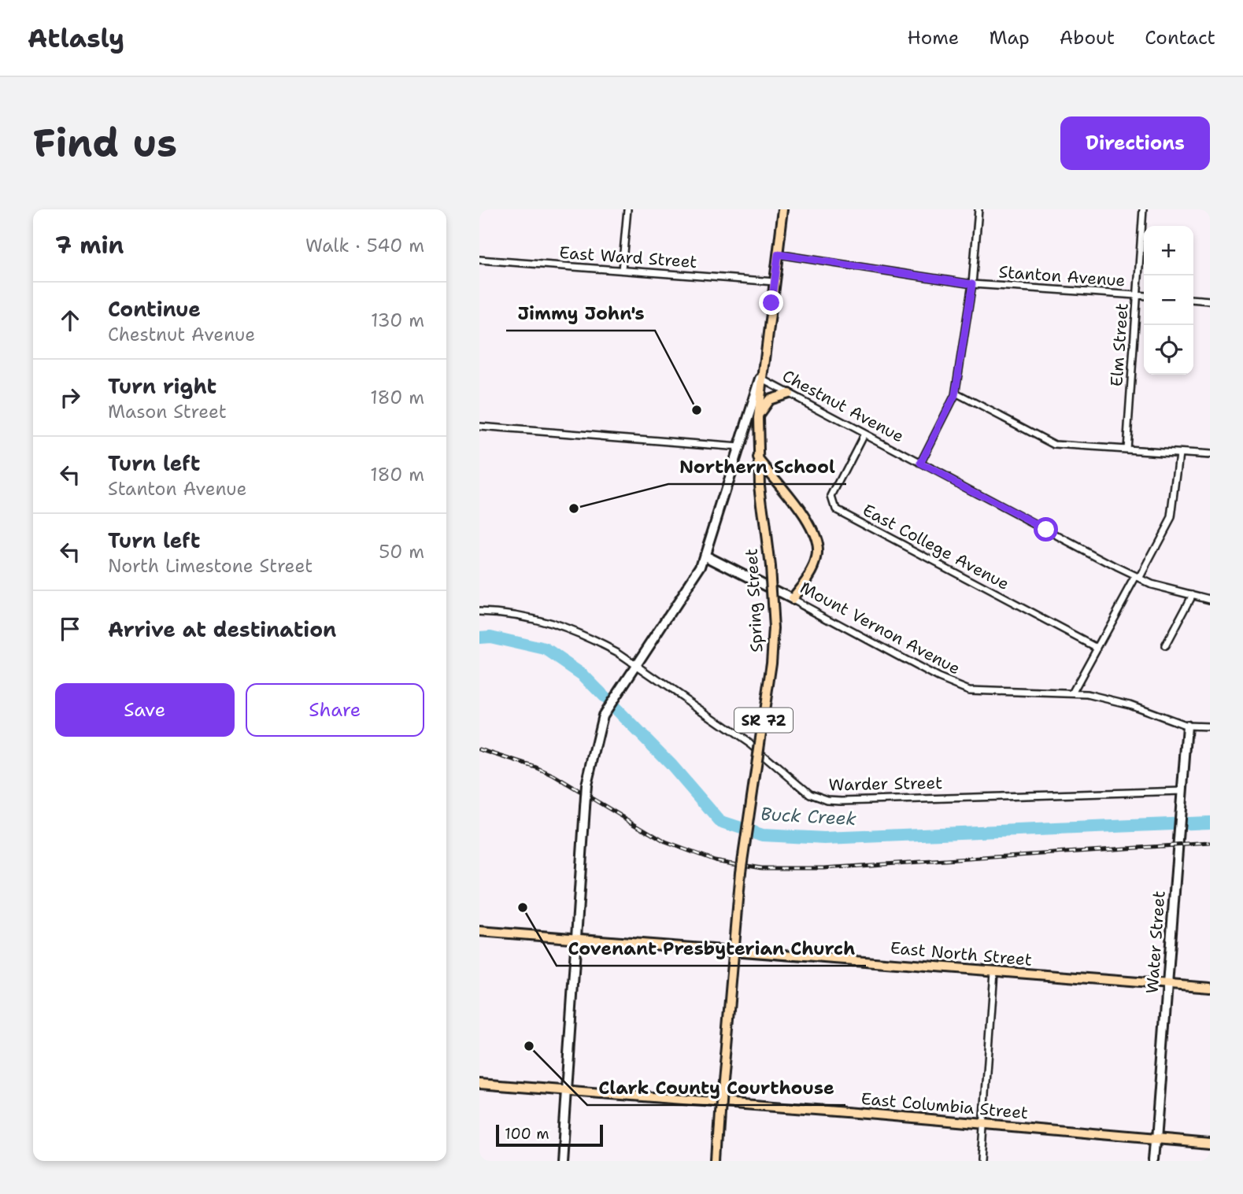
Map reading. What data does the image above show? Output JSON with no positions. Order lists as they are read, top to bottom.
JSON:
{
  "streets": {
    "main road": [
      "Spring Street",
      "Mount Vernon Avenue",
      "SR 72",
      "Water Street",
      "East North Street",
      "East Columbia Street"
    ],
    "street": [
      "East Ward Street",
      "Stanton Avenue",
      "Elm Street",
      "Chestnut Avenue",
      "East College Avenue",
      "Warder Street"
    ]
  },
  "crossings": [
    ["East Ward Street", "SR 72"],
    ["Stanton Avenue", "Elm Street"],
    ["Stanton Avenue", "SR 72"],
    ["Chestnut Avenue", "East College Avenue"],
    ["Chestnut Avenue", "Spring Street"],
    ["Chestnut Avenue", "SR 72"],
    ["Spring Street", "SR 72"],
    ["Spring Street", "East North Street"],
    ["Mount Vernon Avenue", "Water Street"],
    ["SR 72", "East North Street"],
    ["Warder Street", "Water Street"],
    ["Water Street", "East North Street"],
    ["Water Street", "East Columbia Street"]
  ],
  "water": ["Buck Creek"],
  "places": [
    "Jimmy John's",
    "Northern School",
    "Covenant Presbyterian Church",
    "Clark County Courthouse"
  ],
  "scale_bar": "100 m",
  "page": {
    "header": "Atlasly",
    "nav": [
      "Home",
      "Map",
      "About",
      "Contact"
    ],
    "buttons": [
      "Directions",
      ["Save", "Share"]
    ],
    "title": "Find us",
    "heading": ["7 min", "Walk · 540 m"],
    "map_buttons": ["+", "−"],
    "list": [
      ["Continue", "Chestnut Avenue", "130 m"],
      ["Turn right", "Mason Street", "180 m"],
      ["Turn left", "Stanton Avenue", "180 m"],
      ["Turn left", "North Limestone Street", "50 m"],
      "Arrive at destination"
    ],
    "scale": "100 m"
  }
}
